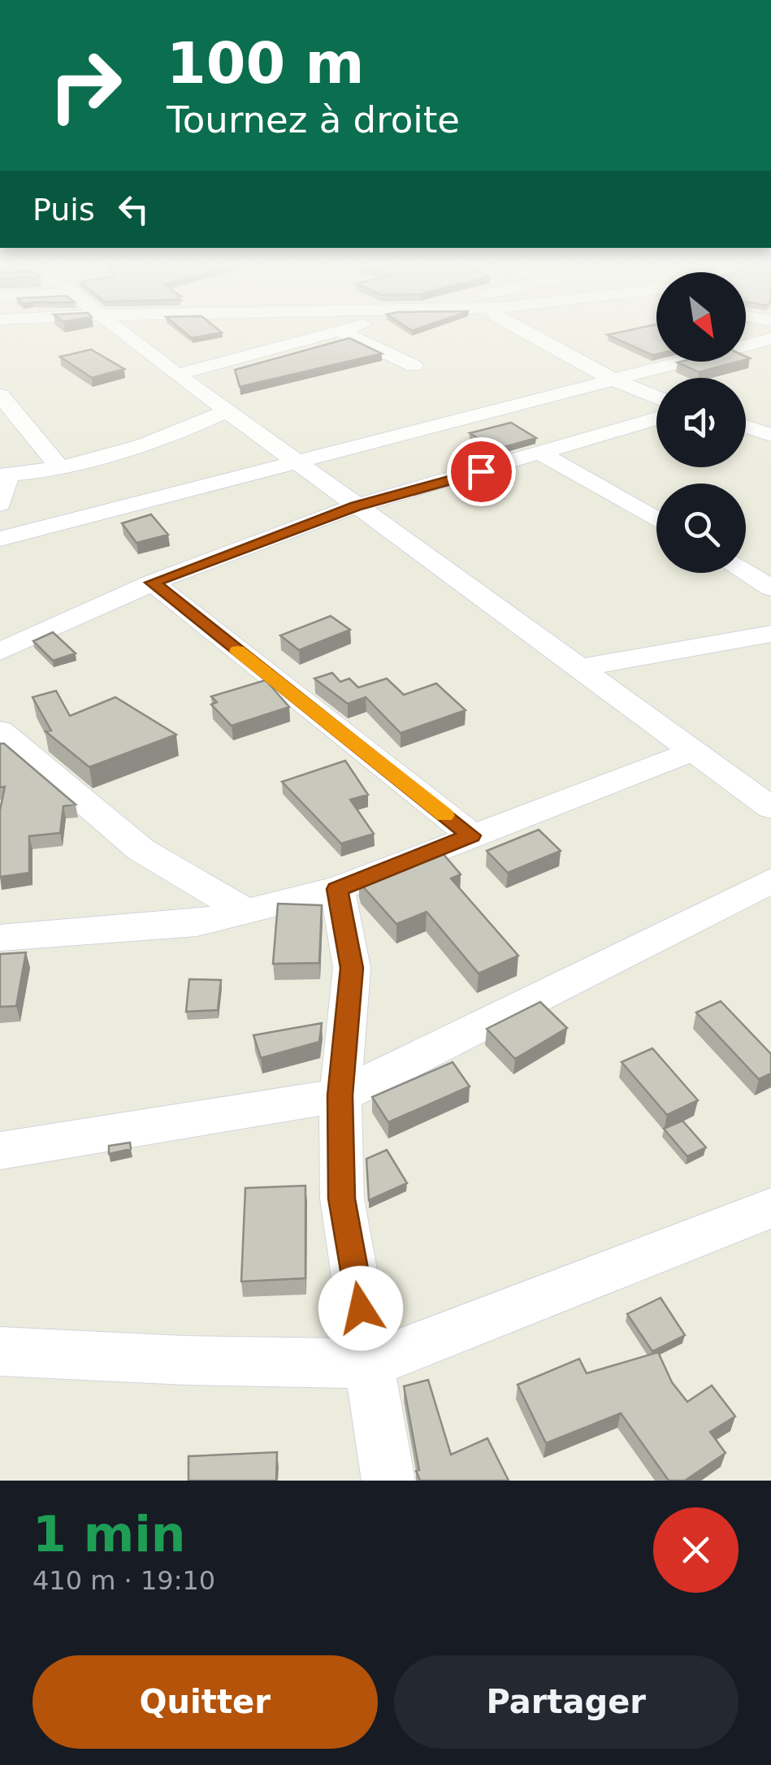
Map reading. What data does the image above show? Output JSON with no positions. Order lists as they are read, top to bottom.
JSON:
{
  "north": "bottom right",
  "page": {
    "turn": ["100 m", "Tournez à droite"],
    "then": "Puis",
    "heading": ["1 min", "410 m · 19:10"],
    "buttons": ["Quitter", "Partager"]
  }
}
